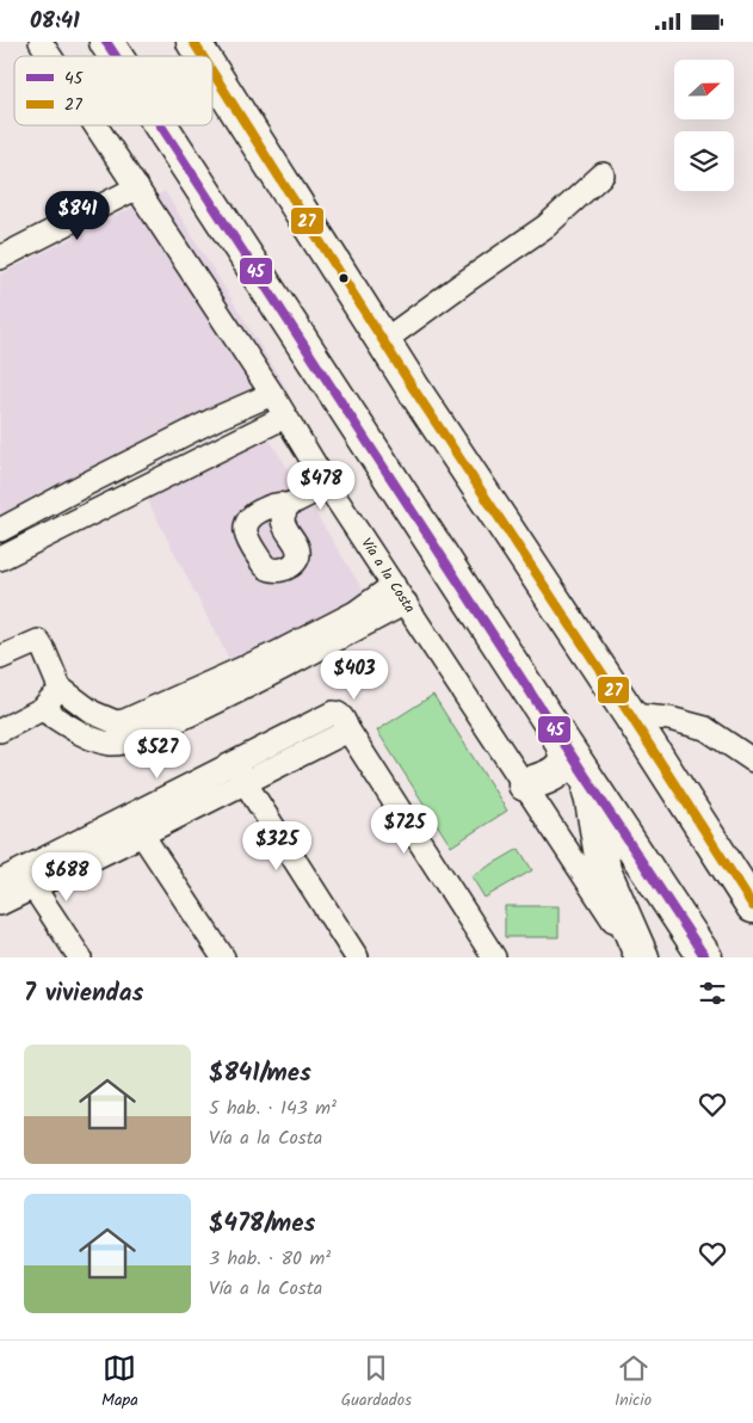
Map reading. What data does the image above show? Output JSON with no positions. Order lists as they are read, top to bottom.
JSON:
{
  "streets": {
    "street": ["Vía a la Costa"]
  },
  "lines": ["transit line 45", "transit line 27"],
  "legend": ["45", "27"],
  "north": "right",
  "page": {
    "status": "08:41",
    "price": [
      "$841",
      "$478",
      "$403",
      "$527",
      "$725",
      "$325",
      "$688"
    ],
    "heading": "7 viviendas",
    "list": [
      {
        "name": "$841/mes",
        "note": "5 hab. · 143 m² · Vía a la Costa"
      },
      {
        "name": "$478/mes",
        "note": "3 hab. · 80 m² · Vía a la Costa"
      }
    ],
    "tabs": ["Mapa", "Guardados", "Inicio"]
  }
}
